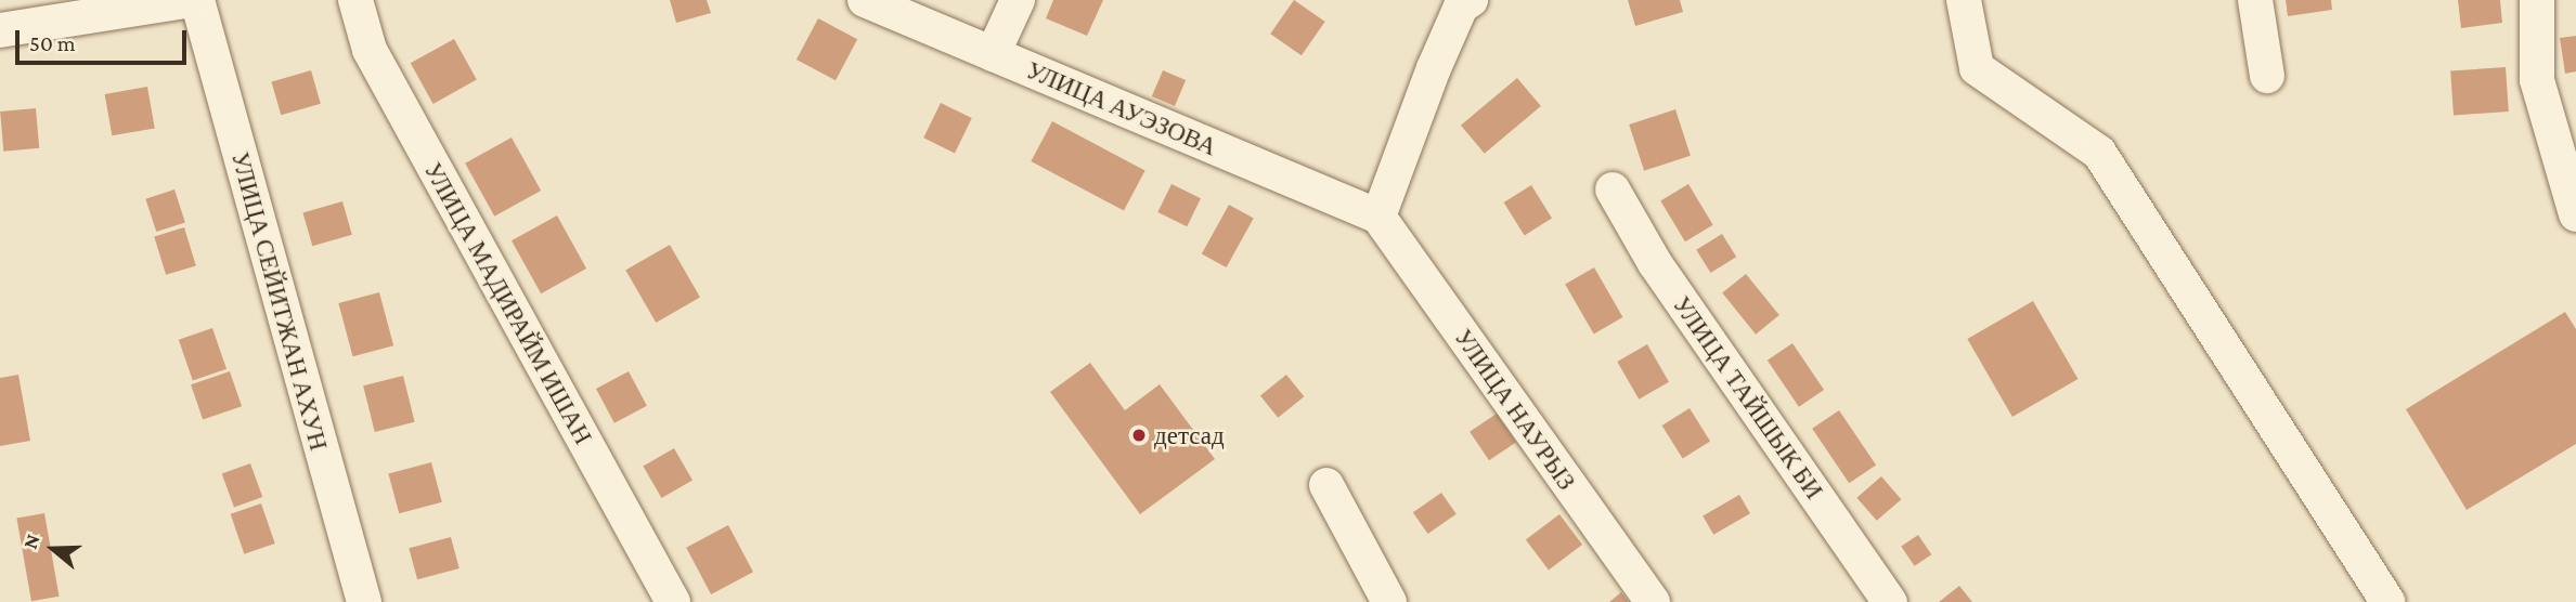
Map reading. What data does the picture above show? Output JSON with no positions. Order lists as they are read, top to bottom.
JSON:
{
  "streets": {
    "street": [
      "УЛИЦА АУЭЗОВА",
      "УЛИЦА СЕЙИТЖАН АХУН",
      "УЛИЦА МАДИРАЙМ ИШАН",
      "УЛИЦА ТАЙШЫК БИ",
      "УЛИЦА НАУРЫЗ"
    ]
  },
  "crossings": [
    ["УЛИЦА АУЭЗОВА", "УЛИЦА НАУРЫЗ"]
  ],
  "places": ["детсад"],
  "scale_bar": "50 m",
  "north": "left"
}
